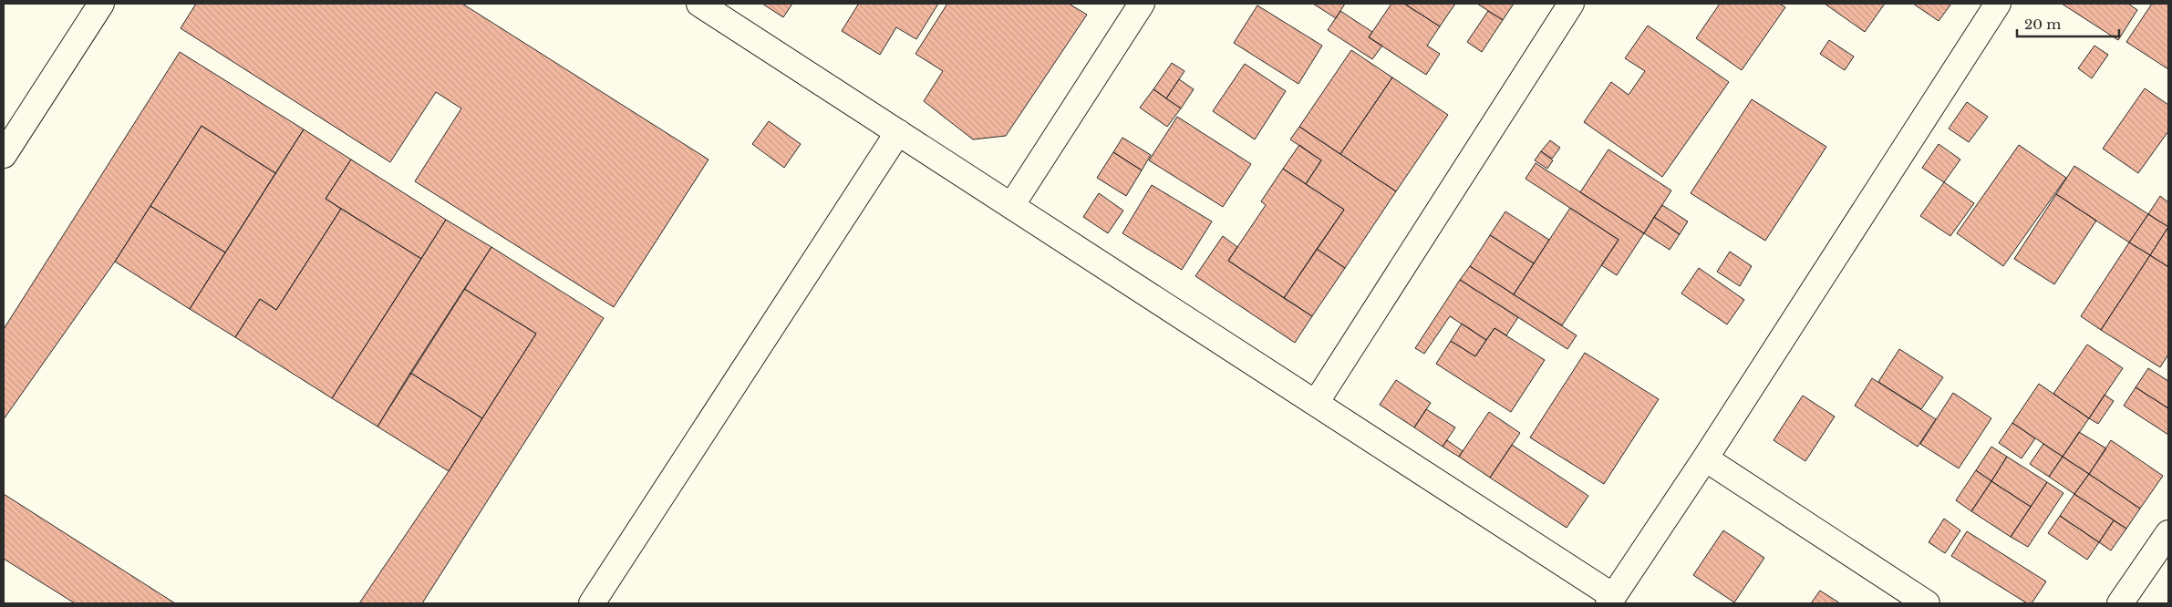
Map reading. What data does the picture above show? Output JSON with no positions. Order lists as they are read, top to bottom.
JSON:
{
  "scale_bar": "20 m"
}
